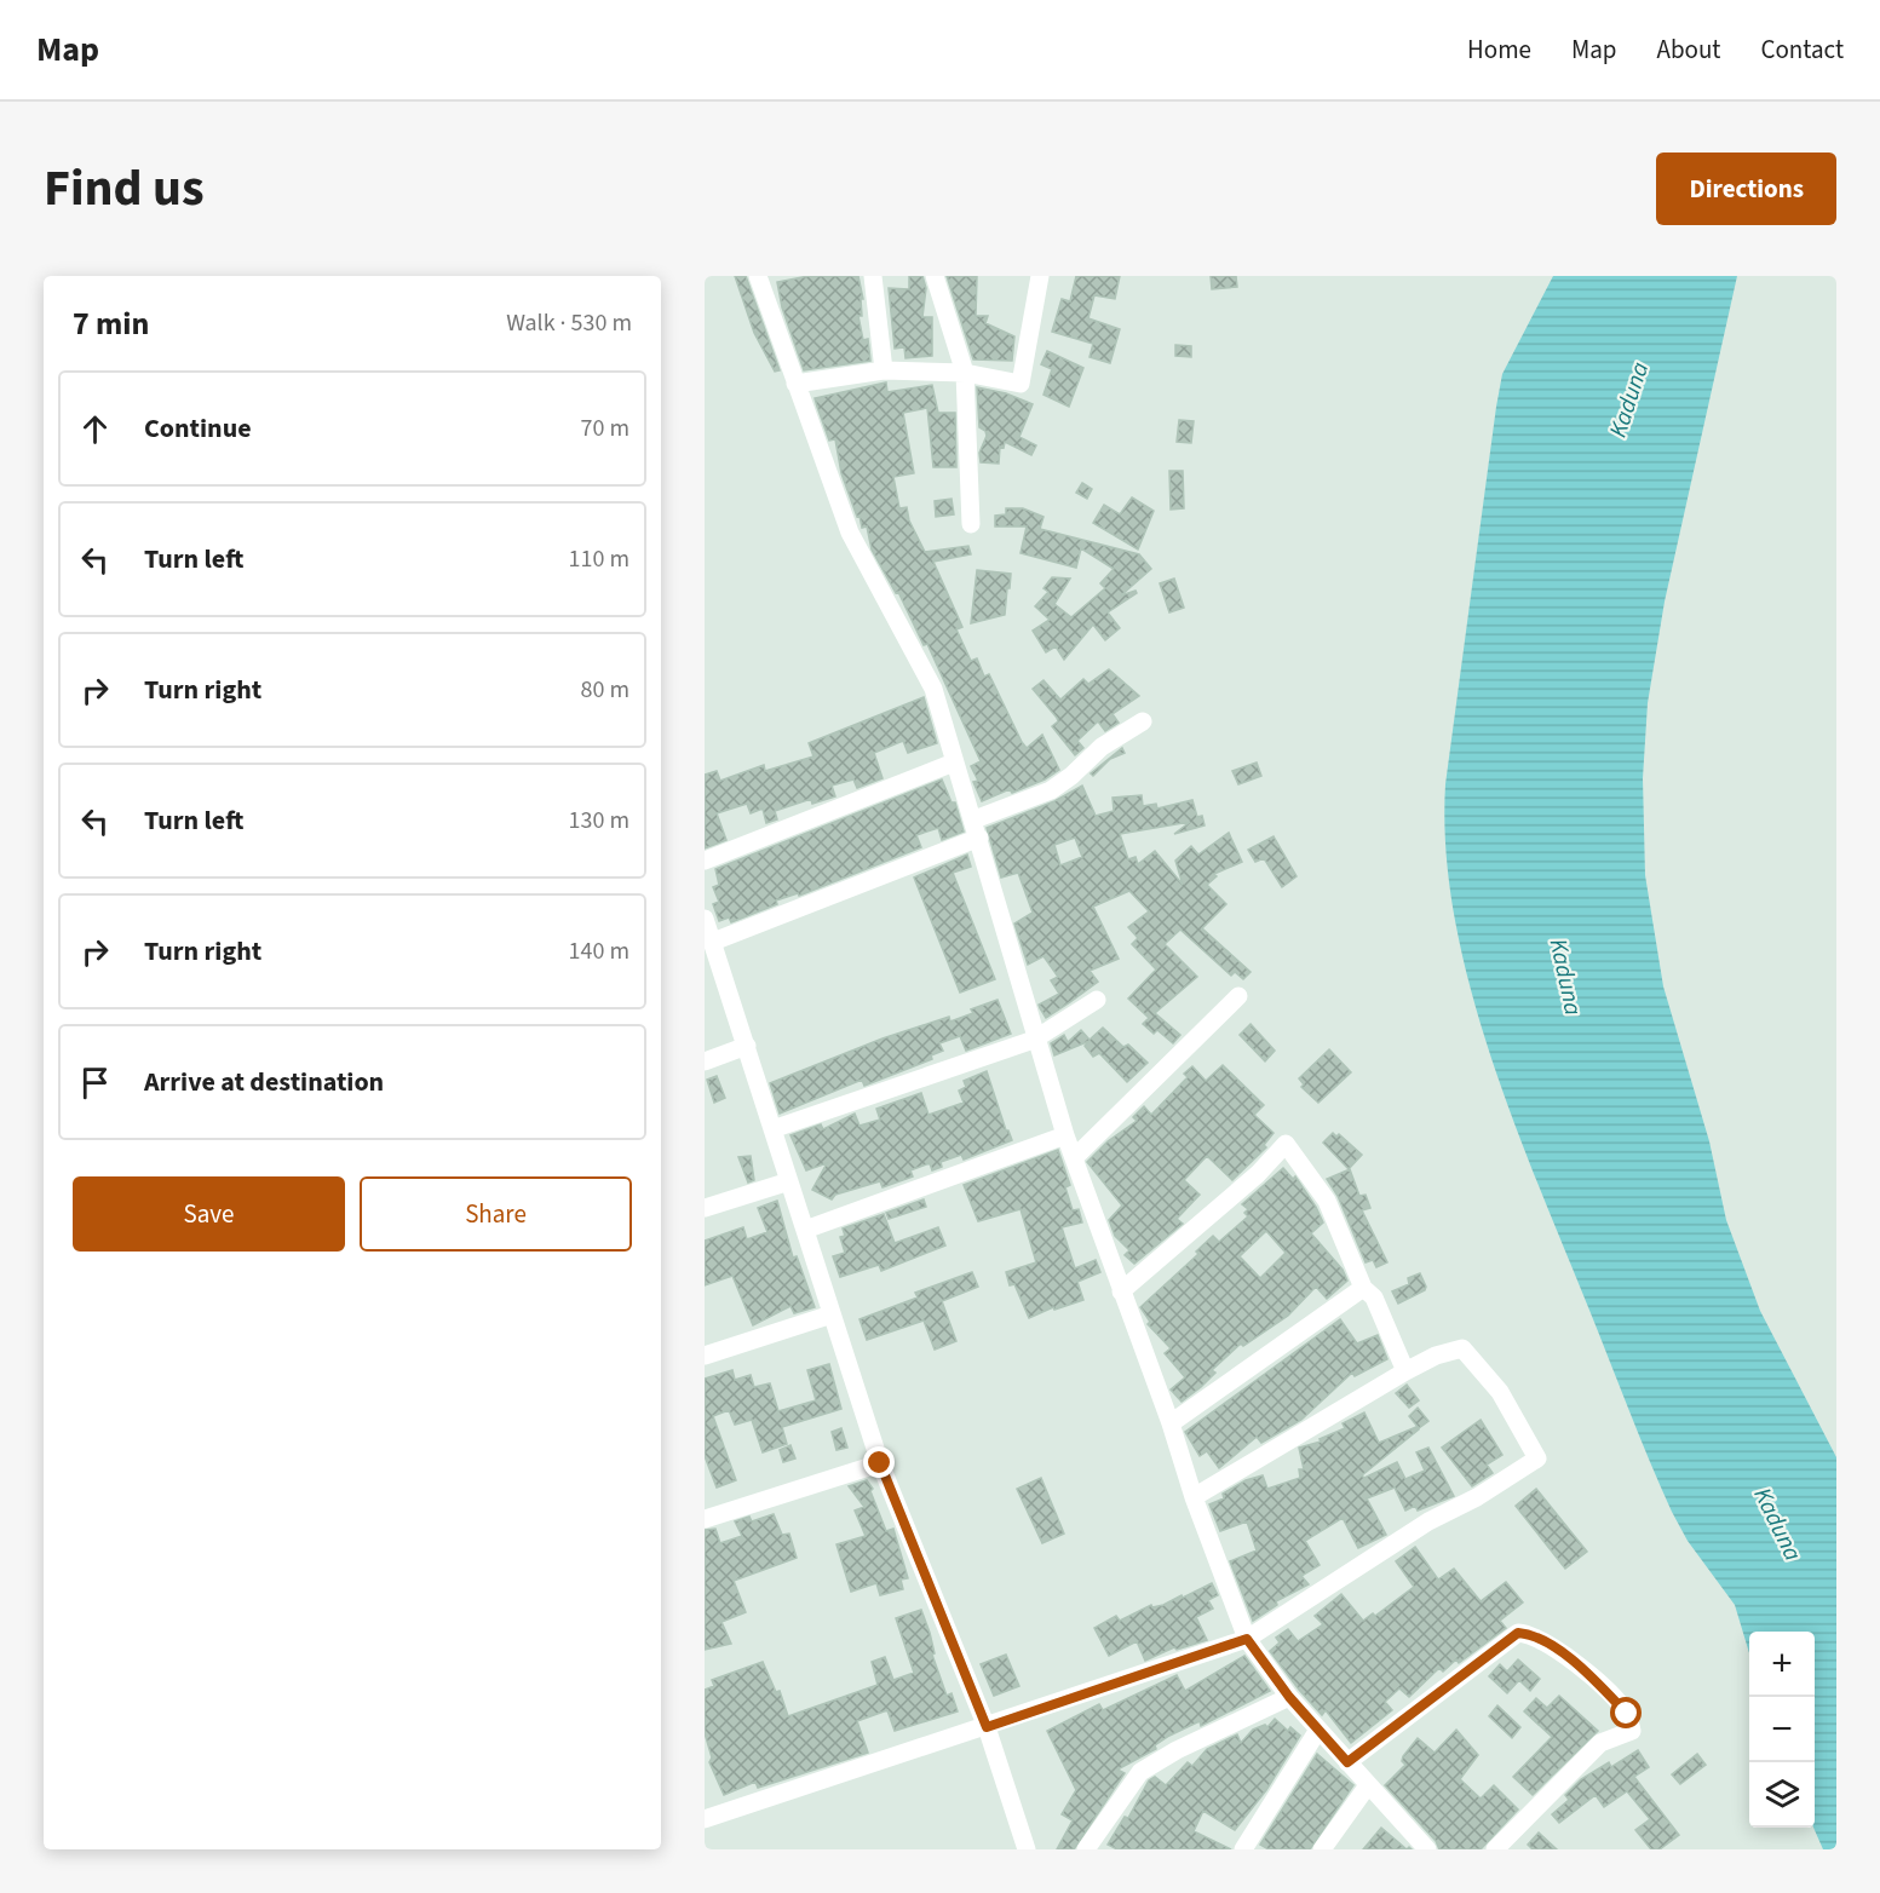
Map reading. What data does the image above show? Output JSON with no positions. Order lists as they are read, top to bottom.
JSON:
{
  "water": ["Kaduna"],
  "page": {
    "header": "Map",
    "nav": [
      "Home",
      "Map",
      "About",
      "Contact"
    ],
    "title": "Find us",
    "buttons": [
      "Directions",
      ["Save", "Share"]
    ],
    "heading": ["7 min", "Walk · 530 m"],
    "list": [
      ["Continue", "70 m"],
      ["Turn left", "110 m"],
      ["Turn right", "80 m"],
      ["Turn left", "130 m"],
      ["Turn right", "140 m"],
      "Arrive at destination"
    ],
    "map_buttons": ["+", "−"]
  }
}
